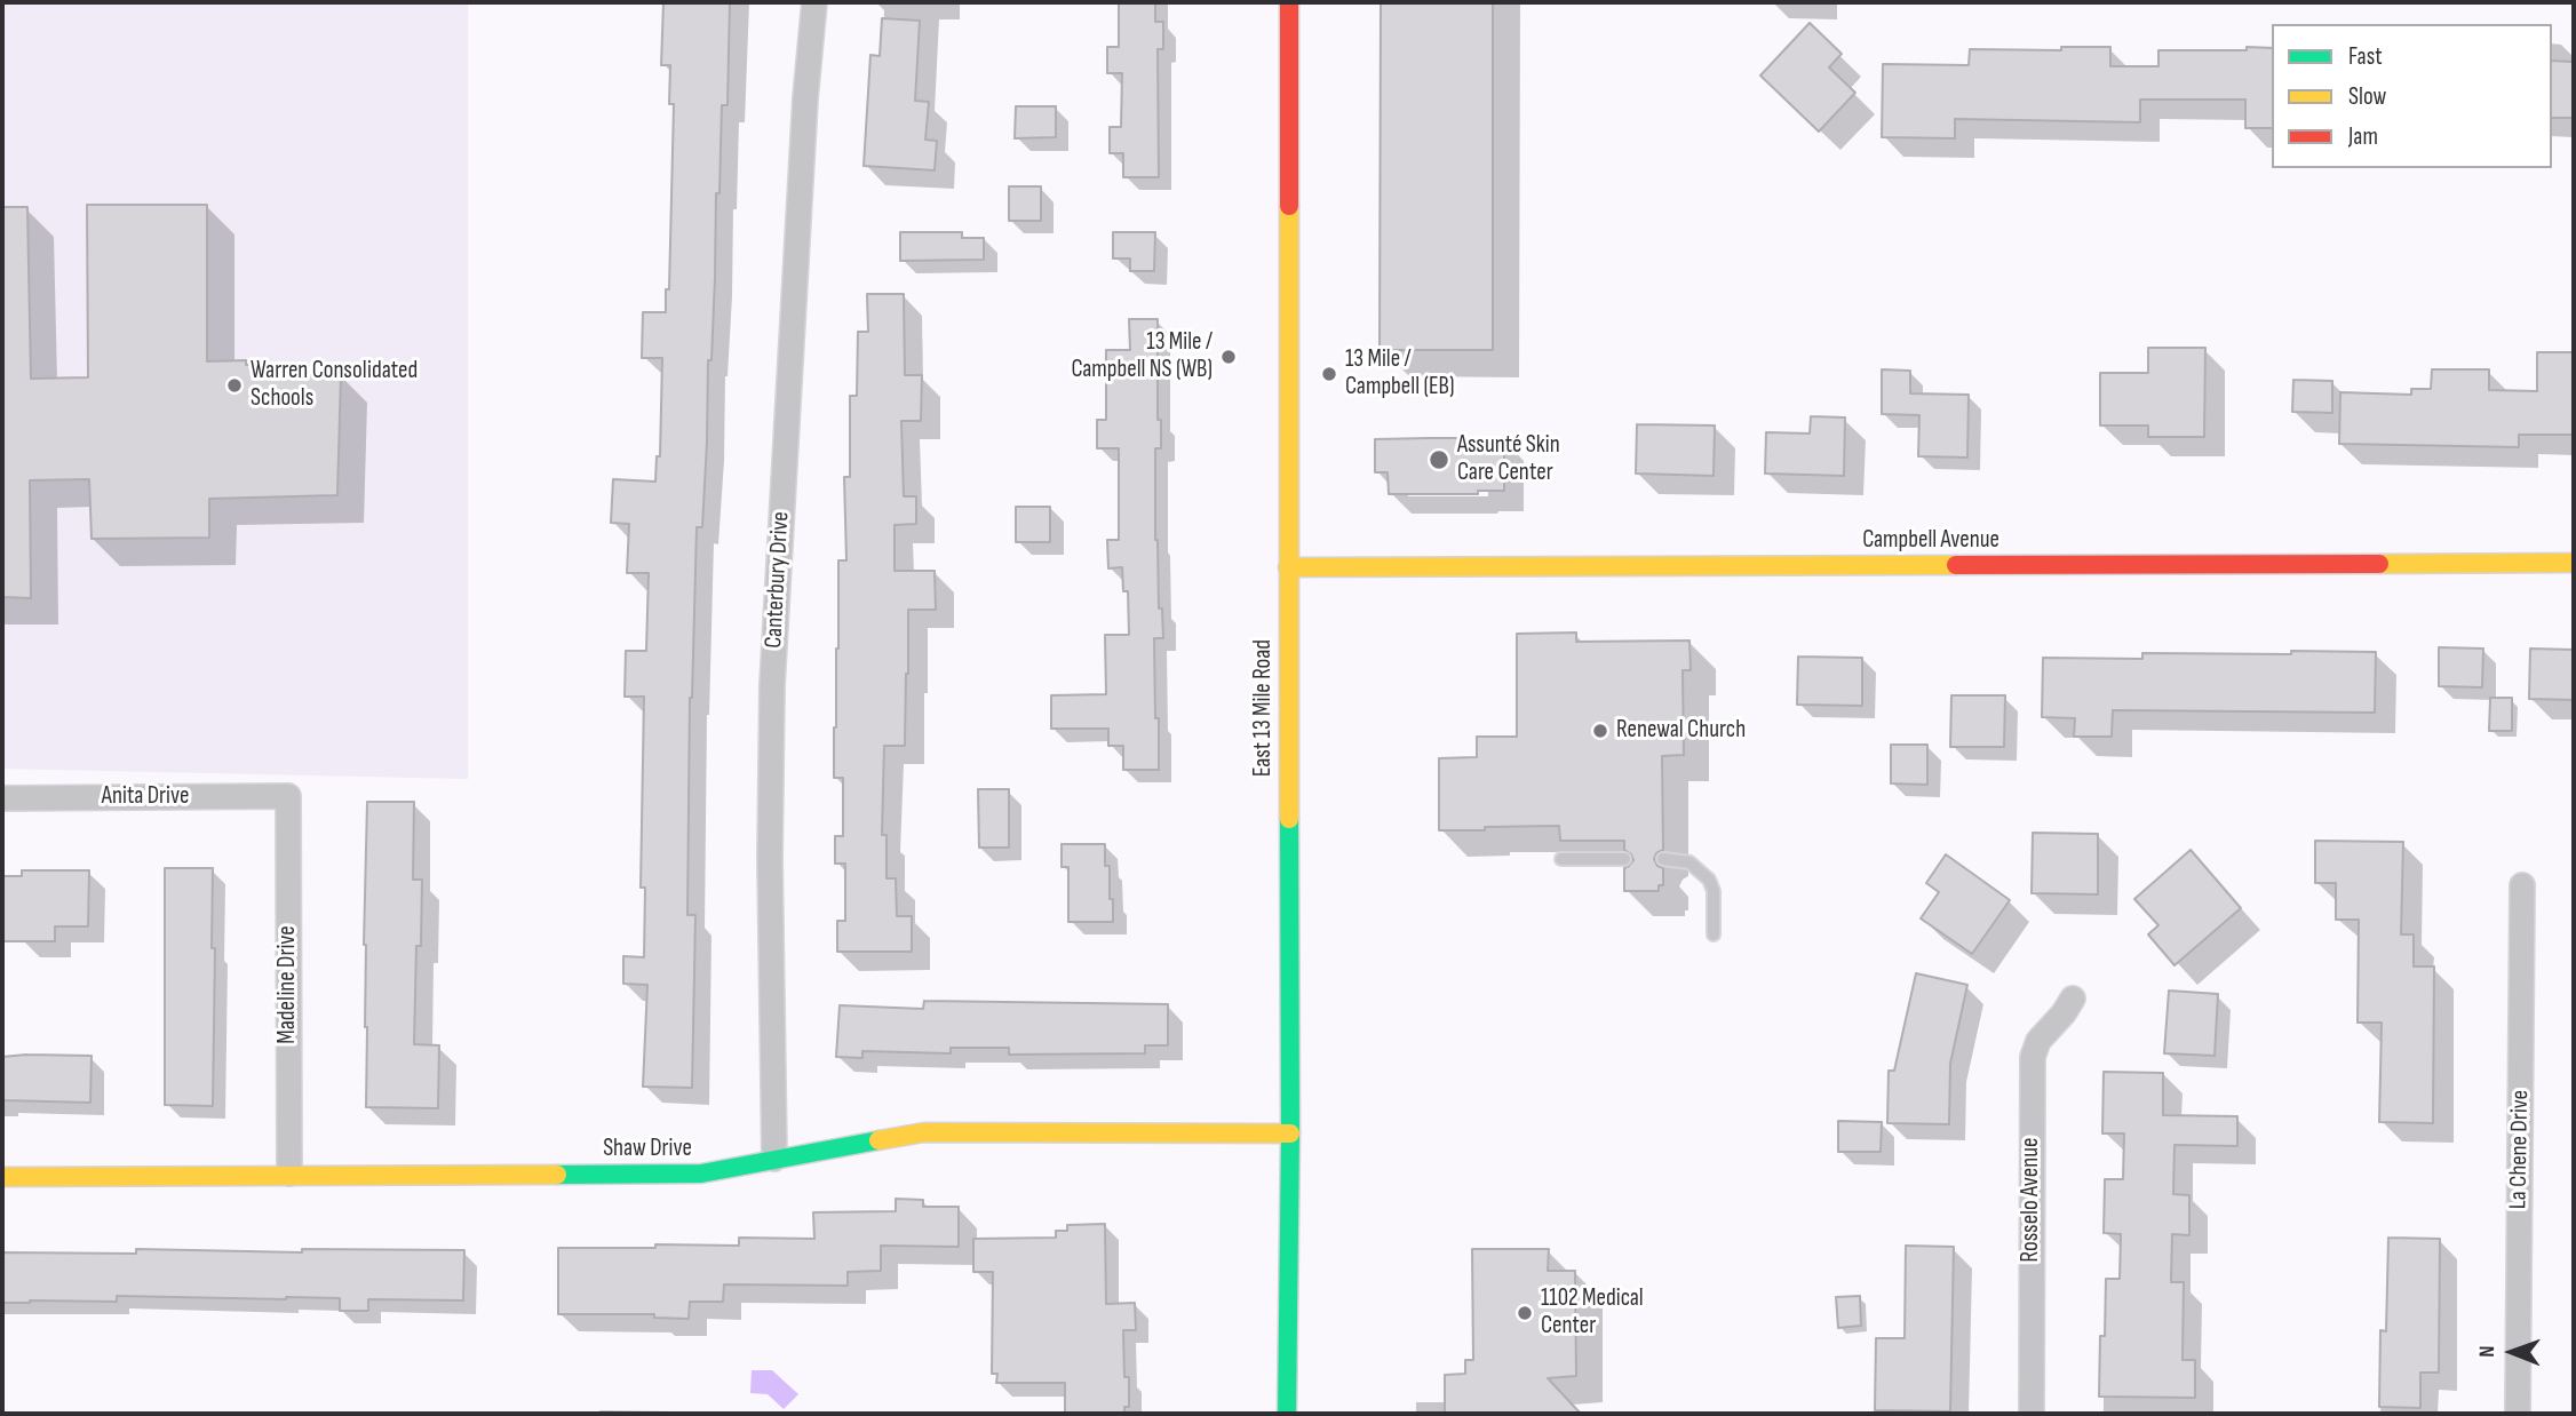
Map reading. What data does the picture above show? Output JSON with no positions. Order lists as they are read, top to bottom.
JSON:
{
  "streets": {
    "street": [
      "Campbell Avenue",
      "Canterbury Drive",
      "East 13 Mile Road",
      "Anita Drive",
      "Madeline Drive",
      "Shaw Drive",
      "La Chene Drive",
      "Rosselo Avenue"
    ]
  },
  "crossings": [
    ["Campbell Avenue", "East 13 Mile Road"],
    ["Canterbury Drive", "Shaw Drive"],
    ["East 13 Mile Road", "Shaw Drive"],
    ["Anita Drive", "Madeline Drive"],
    ["Madeline Drive", "Shaw Drive"]
  ],
  "places": [
    "13 Mile / Campbell NS (WB)",
    "13 Mile / Campbell (EB)",
    "Warren Consolidated Schools",
    "Assunté Skin Care Center",
    "Renewal Church",
    "1102 Medical Center"
  ],
  "legend": ["Fast", "Slow", "Jam"],
  "north": "left"
}
